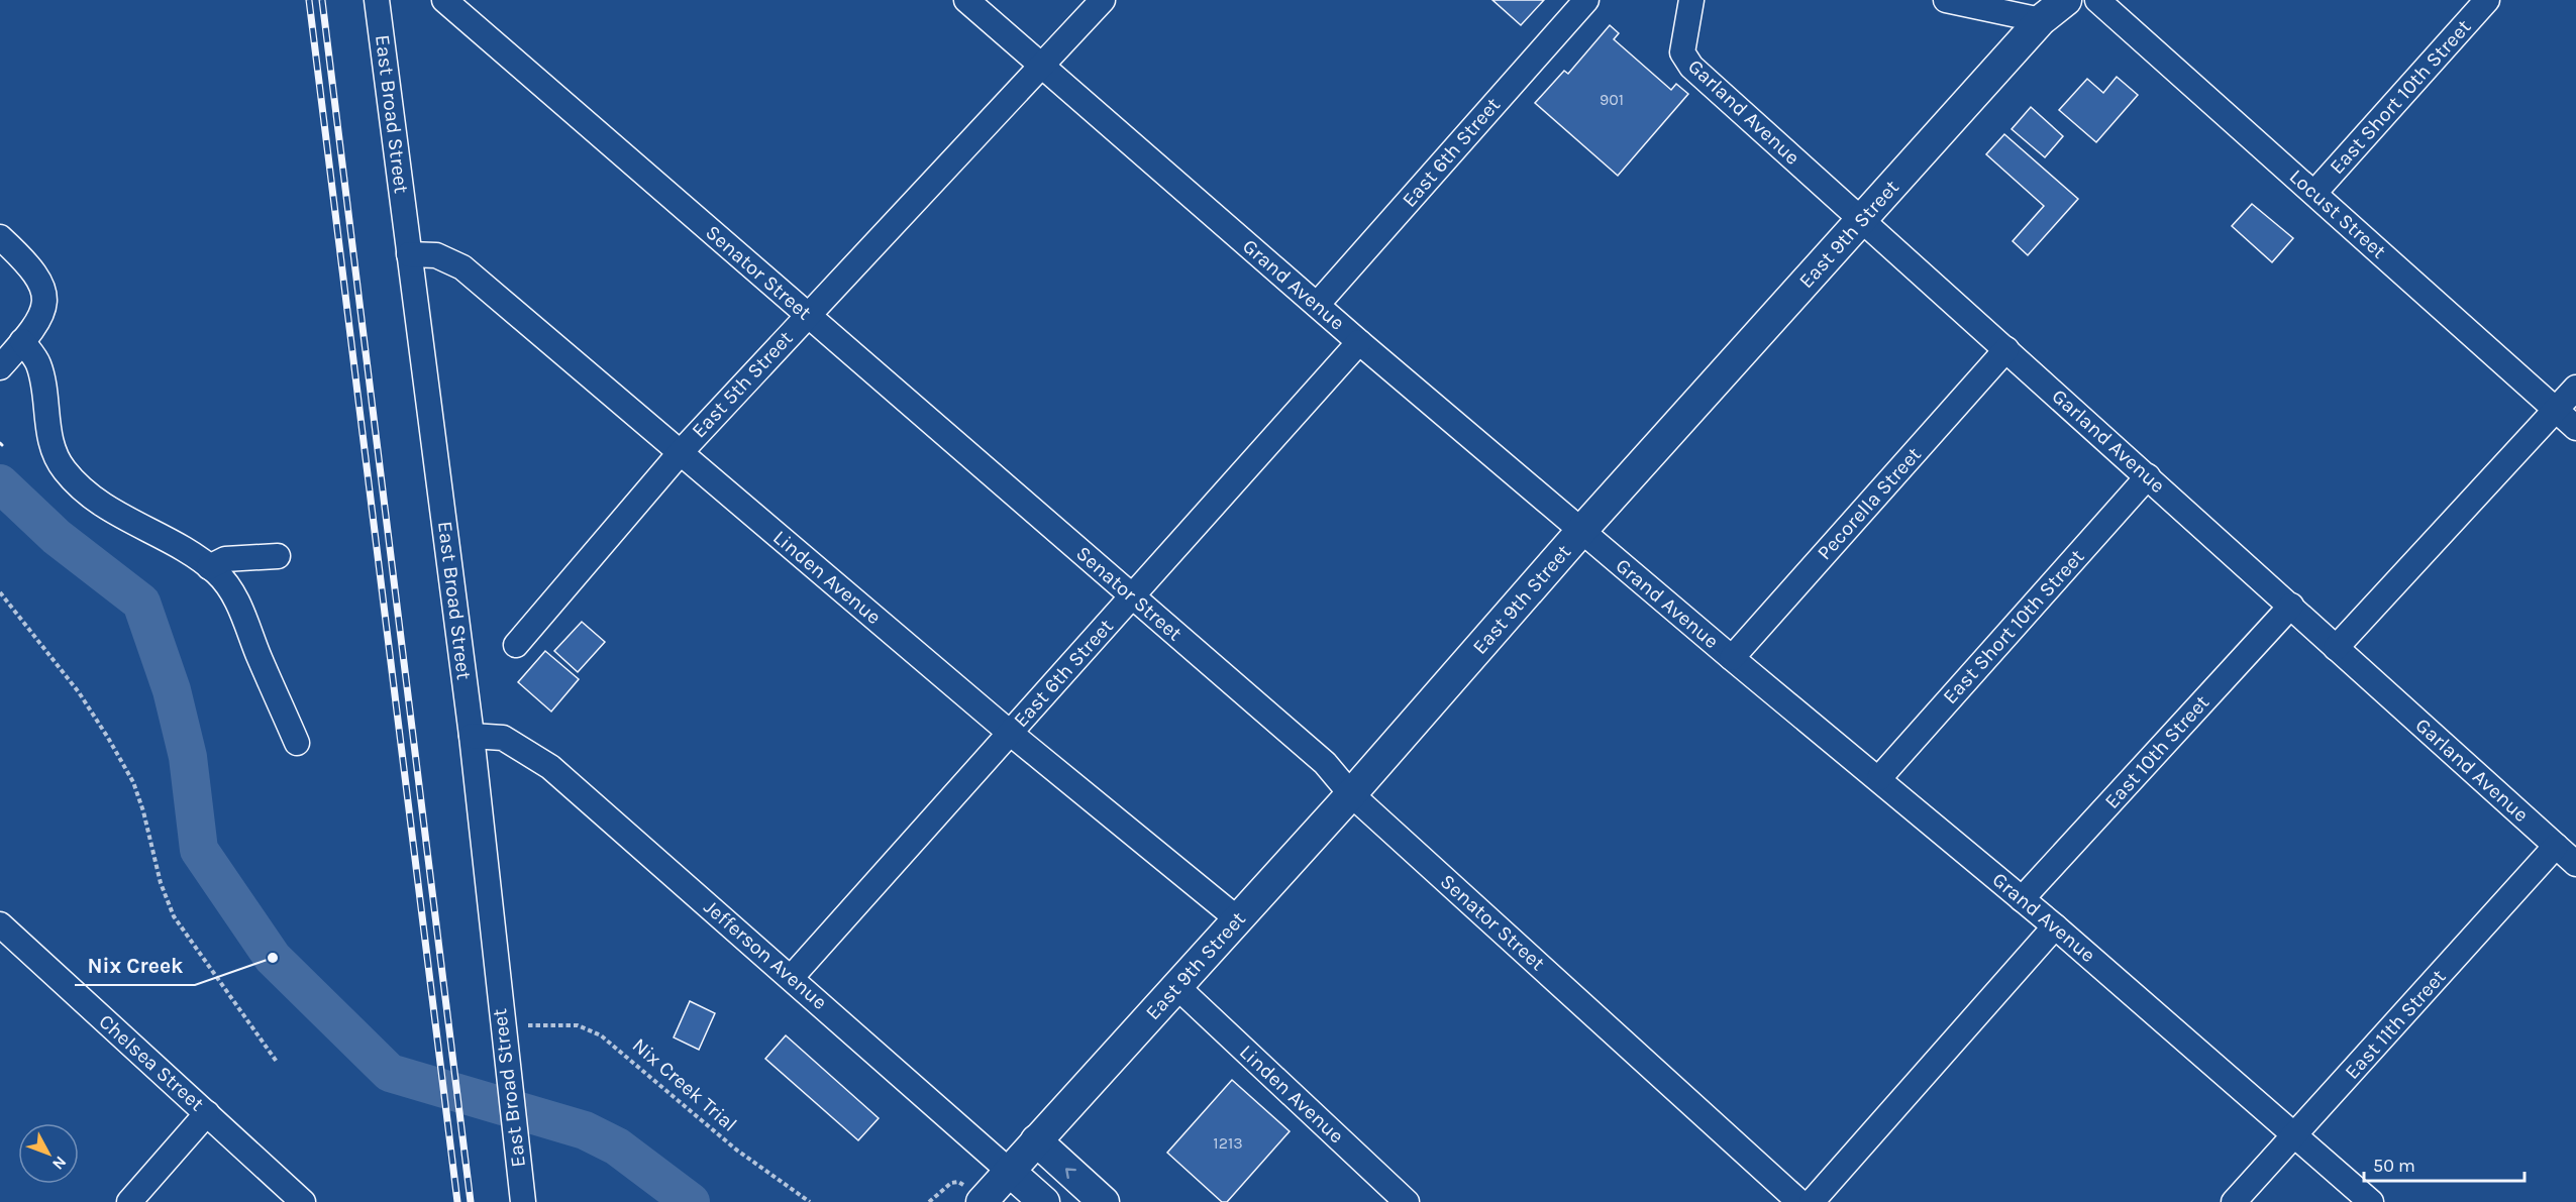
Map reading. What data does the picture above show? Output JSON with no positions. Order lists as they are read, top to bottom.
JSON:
{
  "streets": {
    "main road": ["East 9th Street", "Jefferson Avenue"],
    "street": [
      "East Short 10th Street",
      "Garland Avenue",
      "East Broad Street",
      "East 6th Street",
      "Locust Street",
      "Senator Street",
      "Grand Avenue",
      "East 5th Street",
      "Pecorella Street",
      "Linden Avenue",
      "East 10th Street",
      "East 11th Street",
      "Chelsea Street"
    ],
    "path": ["Nix Creek Trial"]
  },
  "crossings": [
    ["East Short 10th Street", "Garland Avenue"],
    ["East Short 10th Street", "Locust Street"],
    ["East Short 10th Street", "Grand Avenue"],
    ["Garland Avenue", "East 9th Street"],
    ["Garland Avenue", "Pecorella Street"],
    ["Garland Avenue", "East 10th Street"],
    ["Garland Avenue", "East 11th Street"],
    ["East Broad Street", "Linden Avenue"],
    ["East Broad Street", "Jefferson Avenue"],
    ["East 6th Street", "Senator Street"],
    ["East 6th Street", "Grand Avenue"],
    ["East 6th Street", "Linden Avenue"],
    ["East 6th Street", "Jefferson Avenue"],
    ["East 9th Street", "Senator Street"],
    ["East 9th Street", "Grand Avenue"],
    ["East 9th Street", "Linden Avenue"],
    ["East 9th Street", "Jefferson Avenue"],
    ["Senator Street", "East 5th Street"],
    ["Grand Avenue", "East 5th Street"],
    ["Grand Avenue", "Pecorella Street"],
    ["Grand Avenue", "East 10th Street"],
    ["Grand Avenue", "East 11th Street"],
    ["East 5th Street", "Linden Avenue"]
  ],
  "places": ["Nix Creek"],
  "house_numbers": ["901", "1213"],
  "scale_bar": "50 m",
  "north": "bottom right"
}
